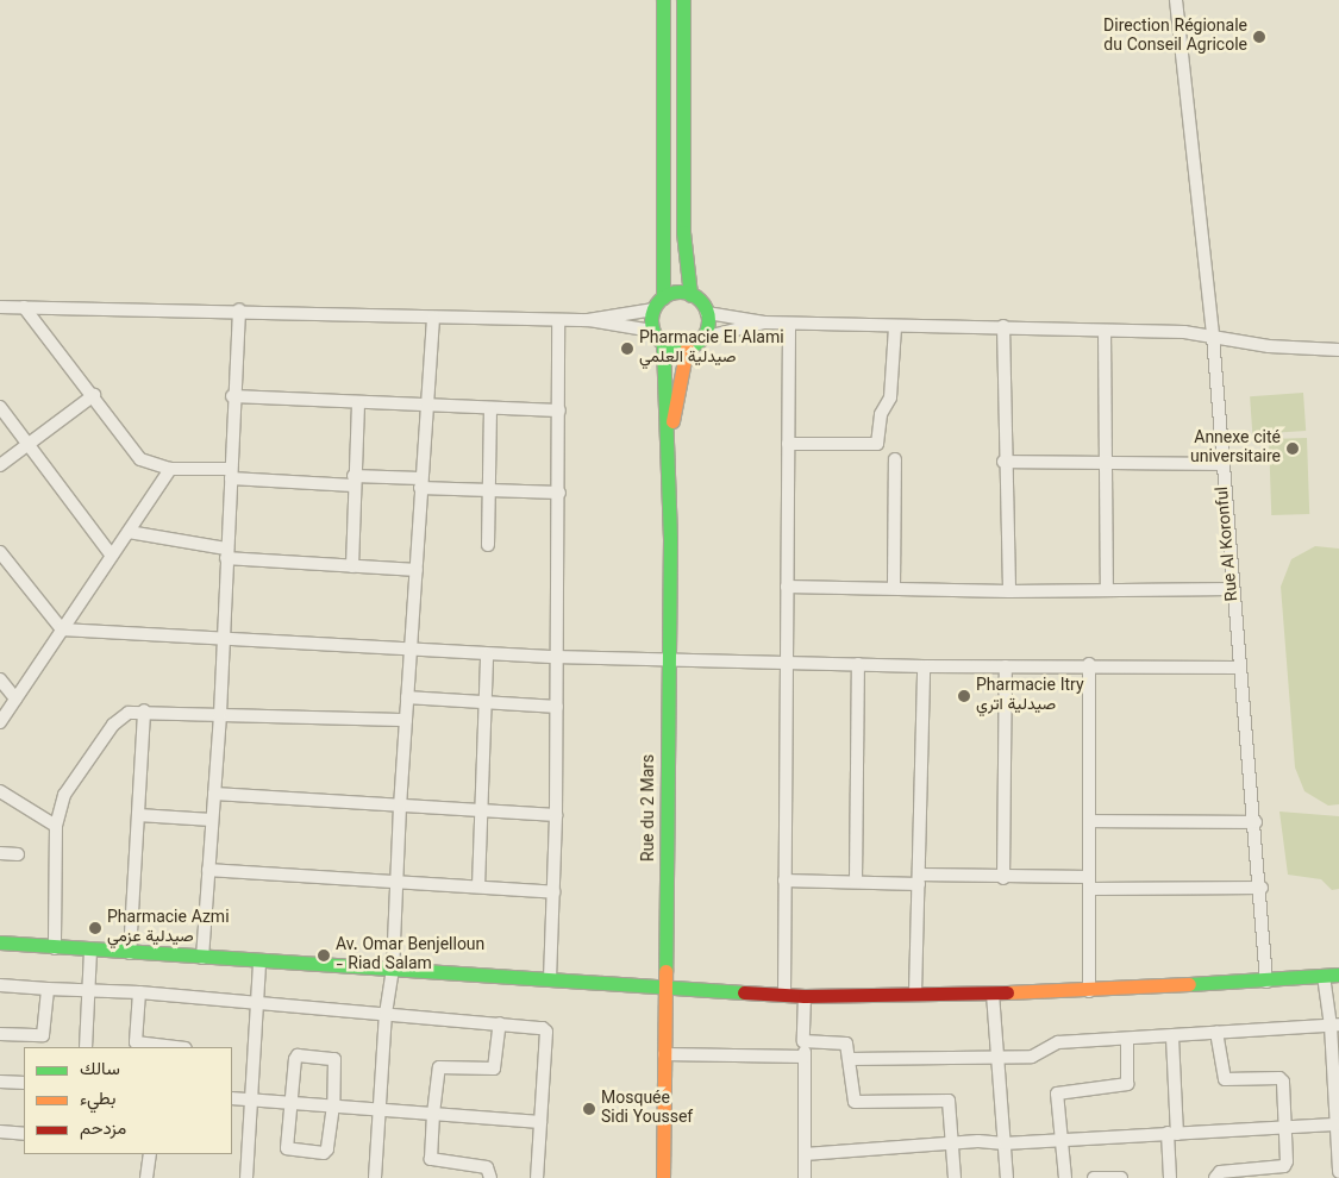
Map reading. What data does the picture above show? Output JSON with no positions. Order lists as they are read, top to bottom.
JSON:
{
  "streets": {
    "street": ["Rue Al Koronful", "Rue du 2 Mars"]
  },
  "places": [
    "Direction Régionale du Conseil Agricole",
    "Pharmacie El Alami صيدلية العلمي",
    "Annexe cité universitaire",
    "Pharmacie Itry صيدلية اتري",
    "Pharmacie Azmi صيدلية عزمي",
    "Av. Omar Benjelloun - Riad Salam",
    "Mosquée Sidi Youssef"
  ],
  "legend": ["سالك", "بطيء", "مزدحم"]
}
